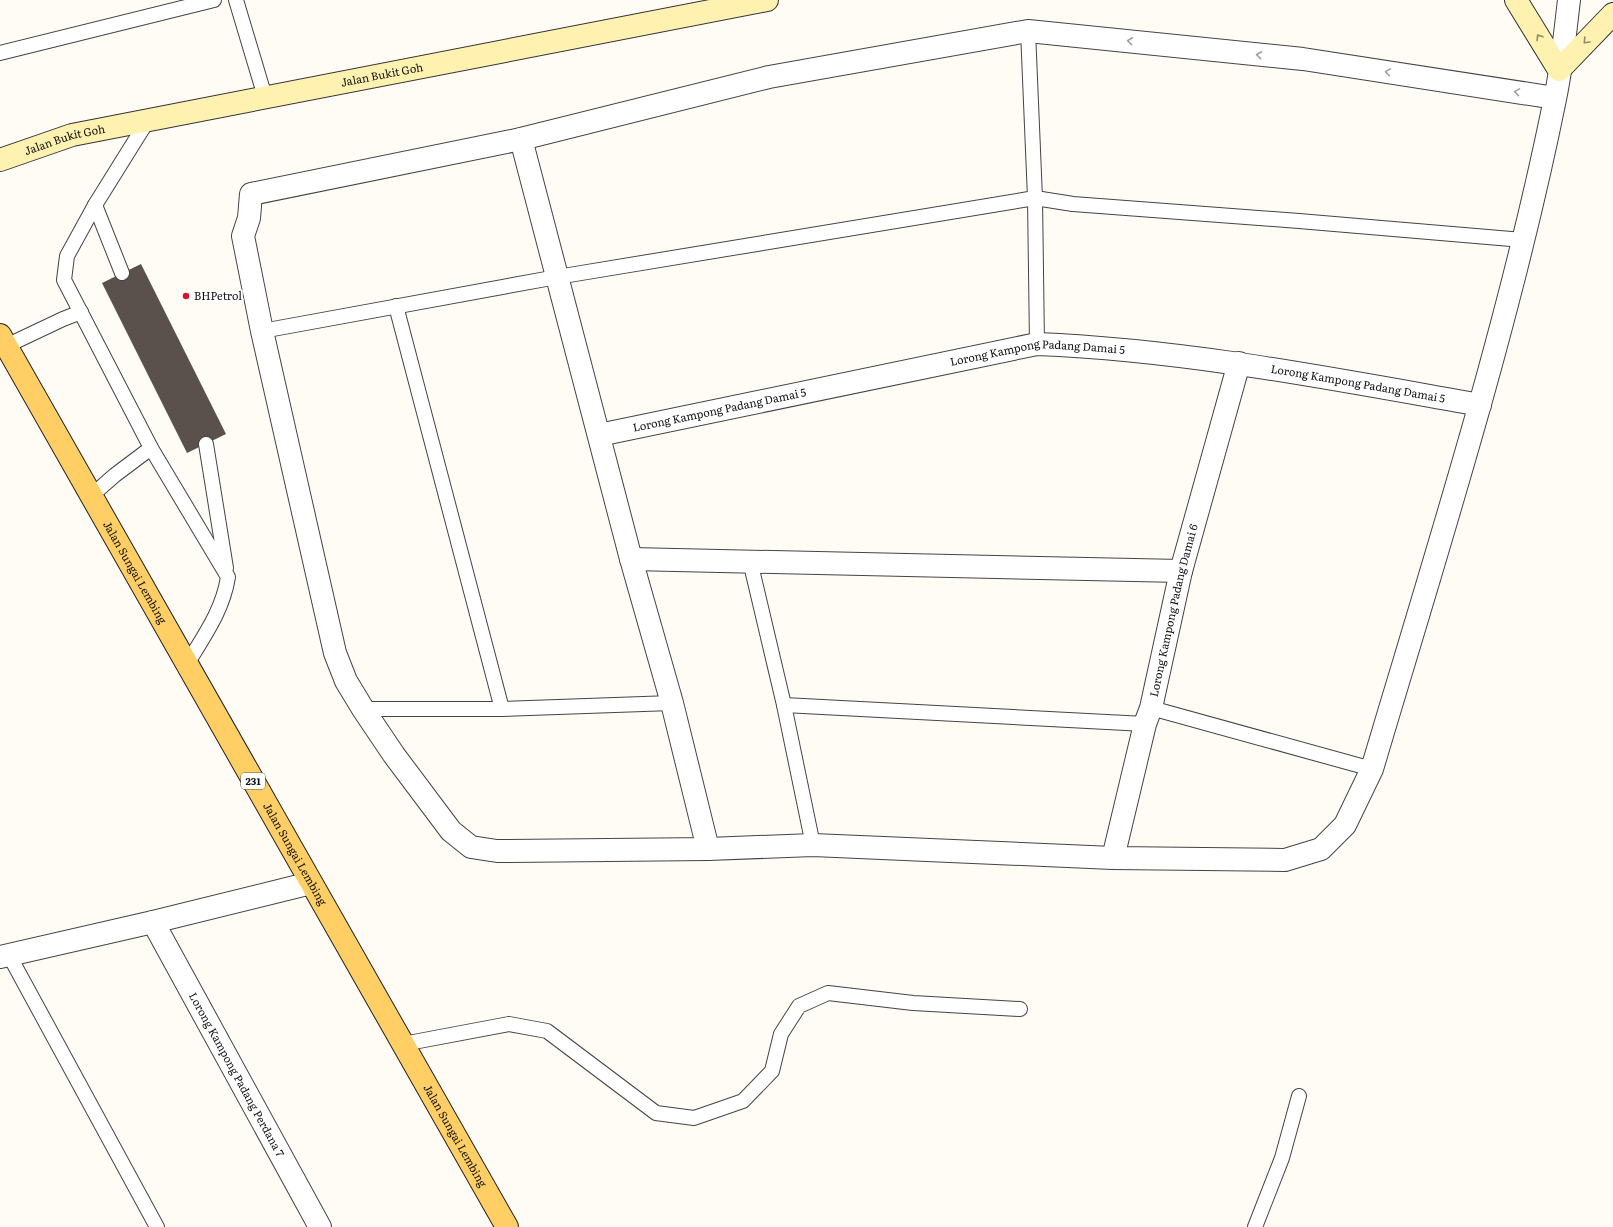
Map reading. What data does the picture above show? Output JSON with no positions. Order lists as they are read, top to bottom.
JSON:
{
  "streets": {
    "main road": ["Jalan Bukit Goh", "Jalan Sungai Lembing", "231"],
    "street": ["Lorong Kampong Padang Damai 5", "Lorong Kampong Padang Damai 6", "Lorong Kampong Padang Perdana 7"]
  },
  "crossings": [
    ["Lorong Kampong Padang Damai 5", "Lorong Kampong Padang Damai 6"]
  ],
  "places": ["BHPetrol"]
}
